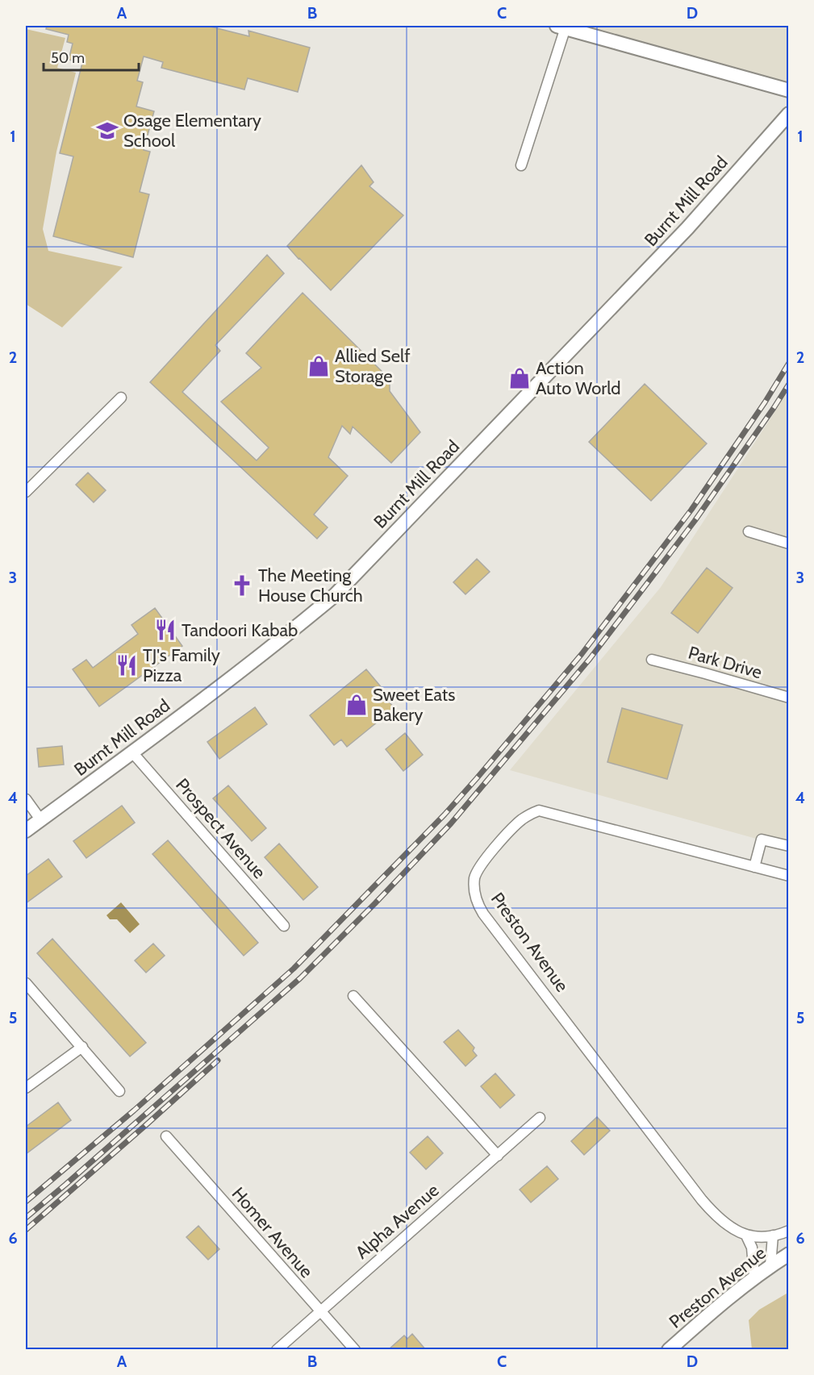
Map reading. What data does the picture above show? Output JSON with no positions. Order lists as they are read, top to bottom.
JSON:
{
  "streets": {
    "main road": ["Burnt Mill Road", "Preston Avenue"],
    "street": [
      "Park Drive",
      "Prospect Avenue",
      "Alpha Avenue",
      "Homer Avenue"
    ]
  },
  "crossings": [
    ["Burnt Mill Road", "Prospect Avenue"],
    ["Alpha Avenue", "Homer Avenue"]
  ],
  "places": {
    "school or university": ["Osage Elementary School"],
    "shop": ["Allied Self Storage", "Action Auto World", "Sweet Eats Bakery"],
    "church": ["The Meeting House Church"],
    "restaurant": ["Tandoori Kabab", "TJ's Family Pizza"]
  },
  "scale_bar": "50 m",
  "grid": {
    "columns": [
      "A",
      "B",
      "C",
      "D"
    ],
    "rows": [
      "1",
      "2",
      "3",
      "4",
      "5",
      "6"
    ]
  }
}
